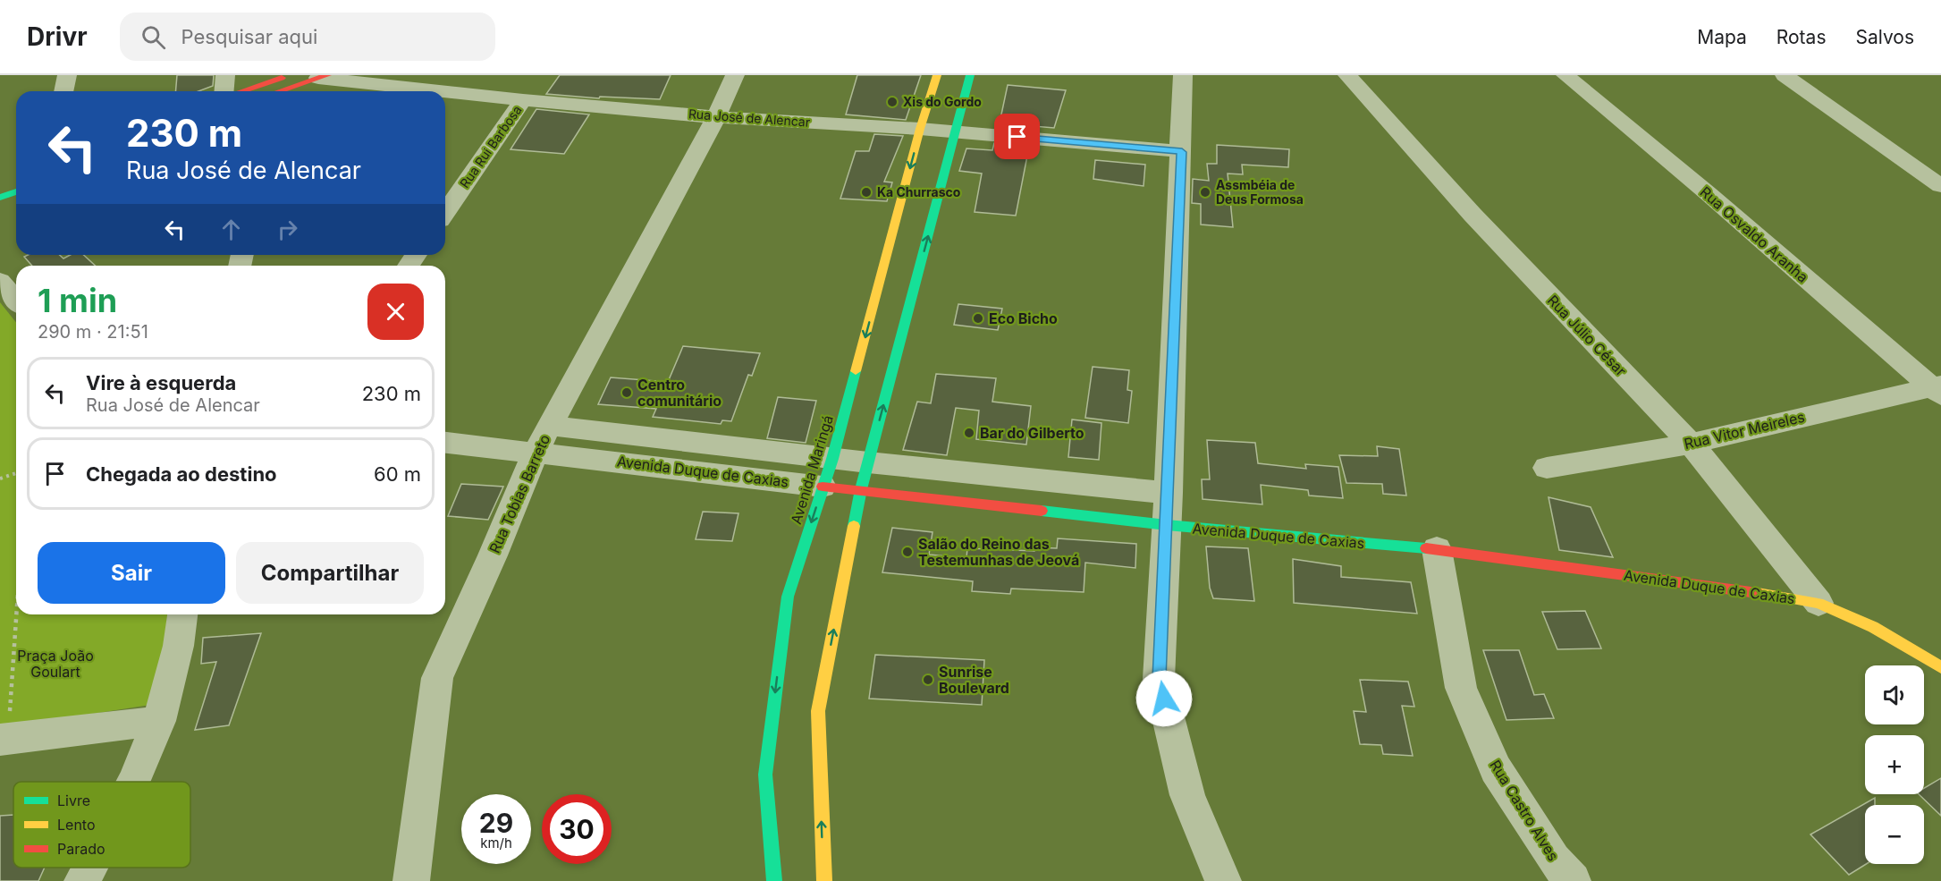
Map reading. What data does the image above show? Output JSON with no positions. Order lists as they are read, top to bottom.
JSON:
{
  "streets": {
    "main road": ["Avenida Maringá", "Avenida Duque de Caxias"],
    "street": [
      "Rua José de Alencar",
      "Rua Rui Barbosa",
      "Rua Osvaldo Aranha",
      "Rua Júlio César",
      "Rua Vitor Meireles",
      "Rua Tobias Barreto",
      "Rua Castro Alves"
    ]
  },
  "crossings": [
    ["Rua José de Alencar", "Rua Rui Barbosa"],
    ["Rua José de Alencar", "Avenida Maringá"],
    ["Rua José de Alencar", "Rua Tobias Barreto"],
    ["Rua Osvaldo Aranha", "Rua Vitor Meireles"],
    ["Rua Júlio César", "Rua Vitor Meireles"],
    ["Rua Júlio César", "Avenida Duque de Caxias"],
    ["Avenida Maringá", "Avenida Duque de Caxias"],
    ["Avenida Duque de Caxias", "Rua Tobias Barreto"],
    ["Avenida Duque de Caxias", "Rua Castro Alves"]
  ],
  "parks": ["Praça João Goulart"],
  "places": [
    "Xis do Gordo",
    "Ka Churrasco",
    "Assmbéia de Deus Formosa",
    "Eco Bicho",
    "Centro comunitário",
    "Bar do Gilberto",
    "Salão do Reino das Testemunhas de Jeová",
    "Sunrise Boulevard"
  ],
  "legend": ["Livre", "Lento", "Parado"],
  "page": {
    "header": "Drivr",
    "search": "Pesquisar aqui",
    "nav": ["Mapa", "Rotas", "Salvos"],
    "turn": ["230 m", "Rua José de Alencar"],
    "heading": ["1 min", "290 m · 21:51"],
    "list": [
      {
        "name": "Vire à esquerda",
        "note": "Rua José de Alencar",
        "value": "230 m"
      },
      {
        "name": "Chegada ao destino",
        "value": "60 m"
      }
    ],
    "buttons": ["Sair", "Compartilhar"],
    "map_buttons": ["+", "−"],
    "speed": "29 km/h",
    "limit": "30"
  }
}
